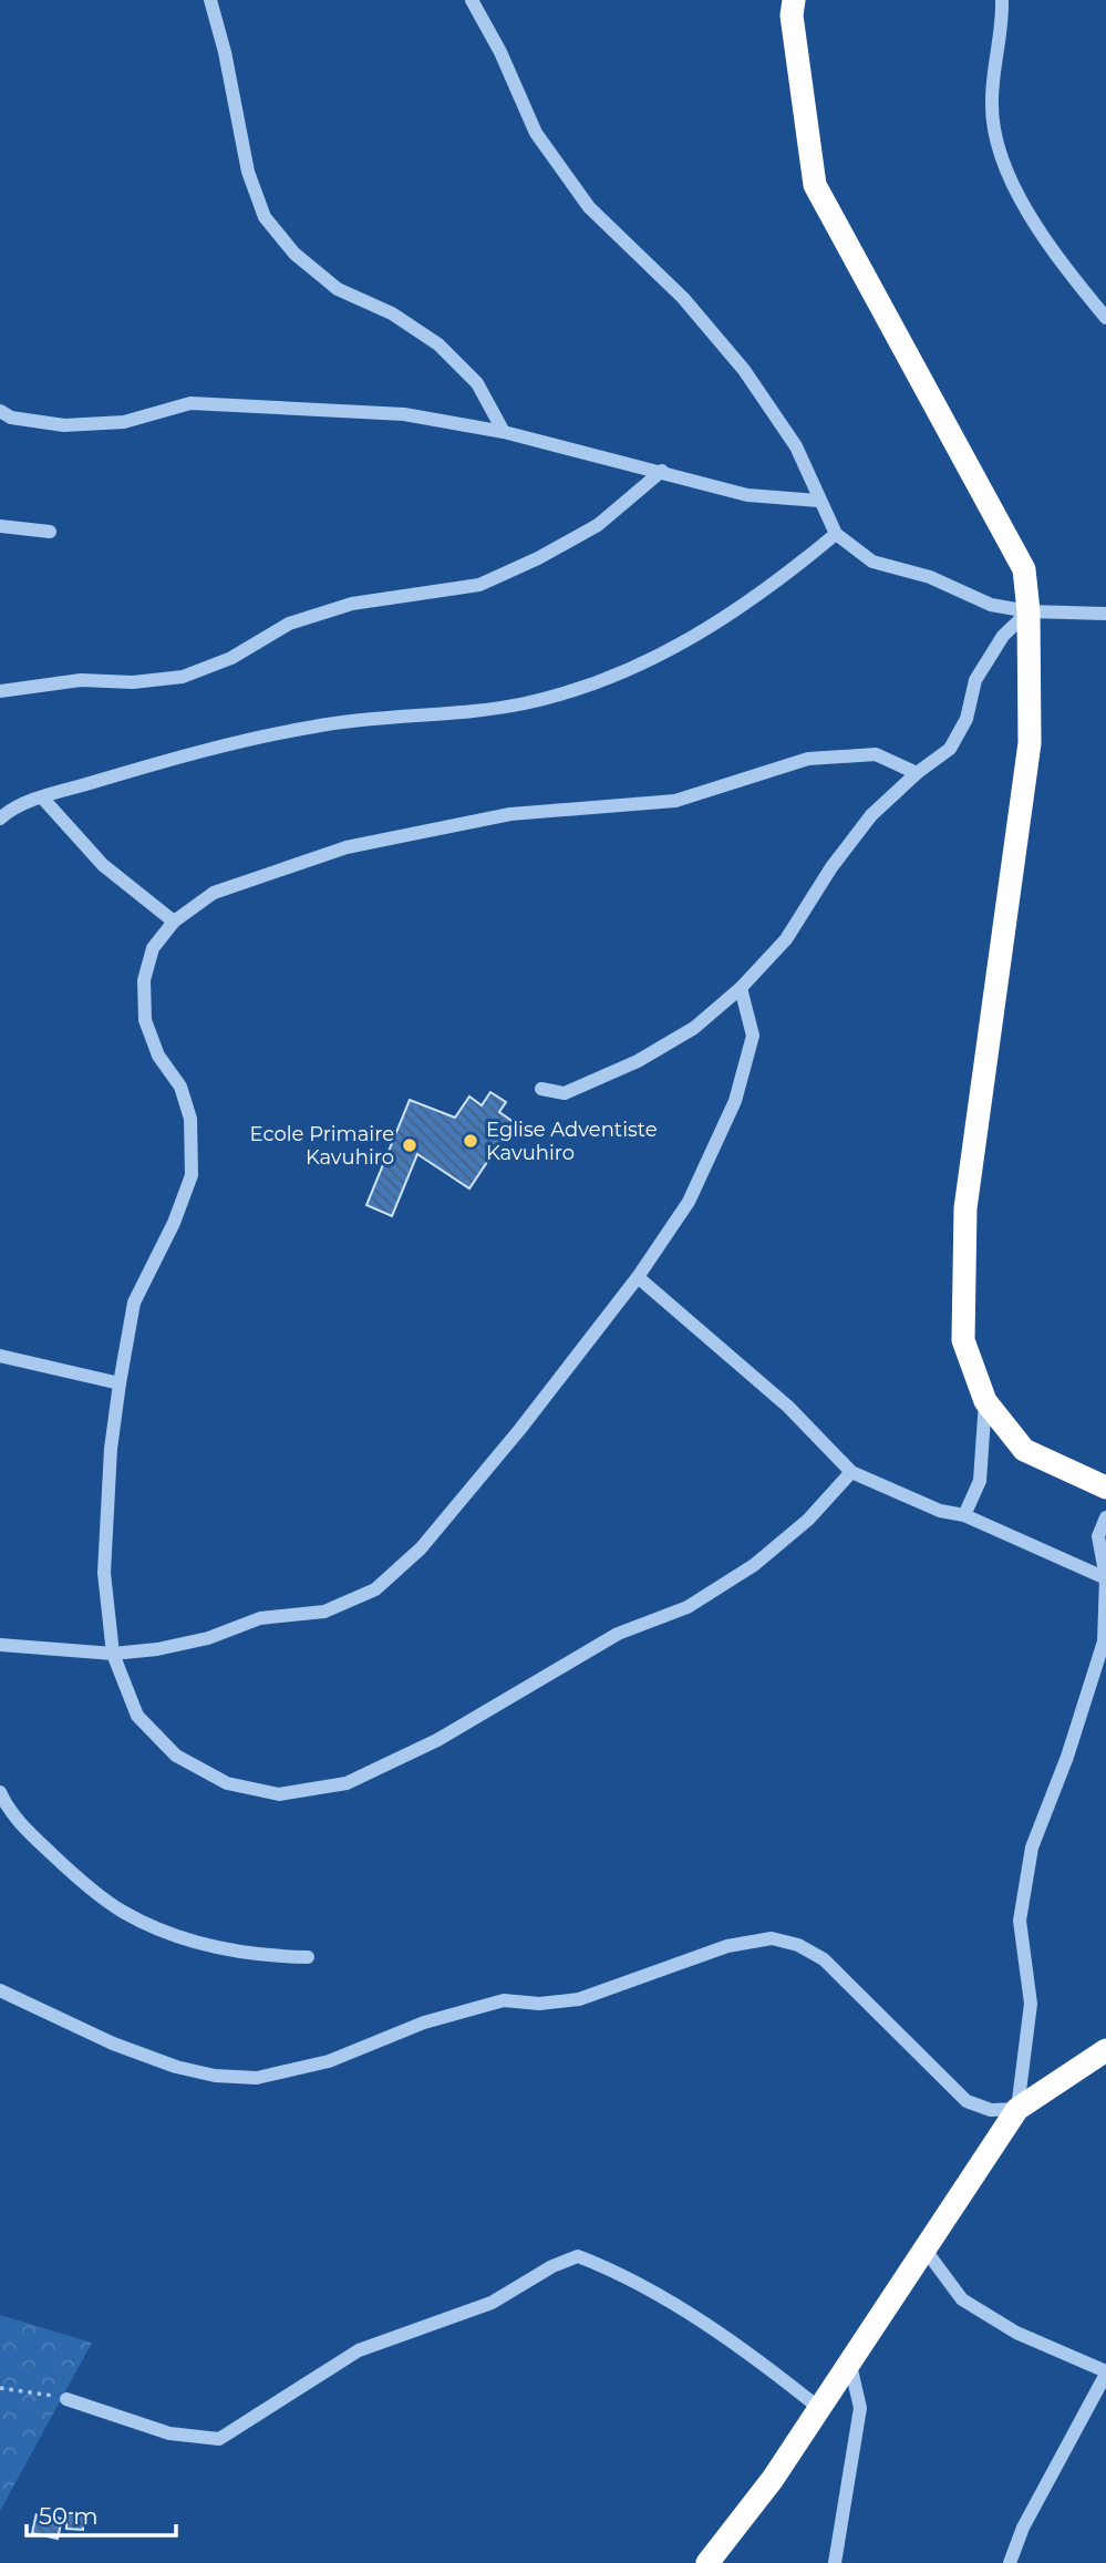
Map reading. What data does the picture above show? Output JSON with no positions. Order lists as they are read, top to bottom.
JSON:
{
  "places": ["Eglise Adventiste Kavuhiro", "Ecole Primaire Kavuhiro"],
  "scale_bar": "50 m"
}
